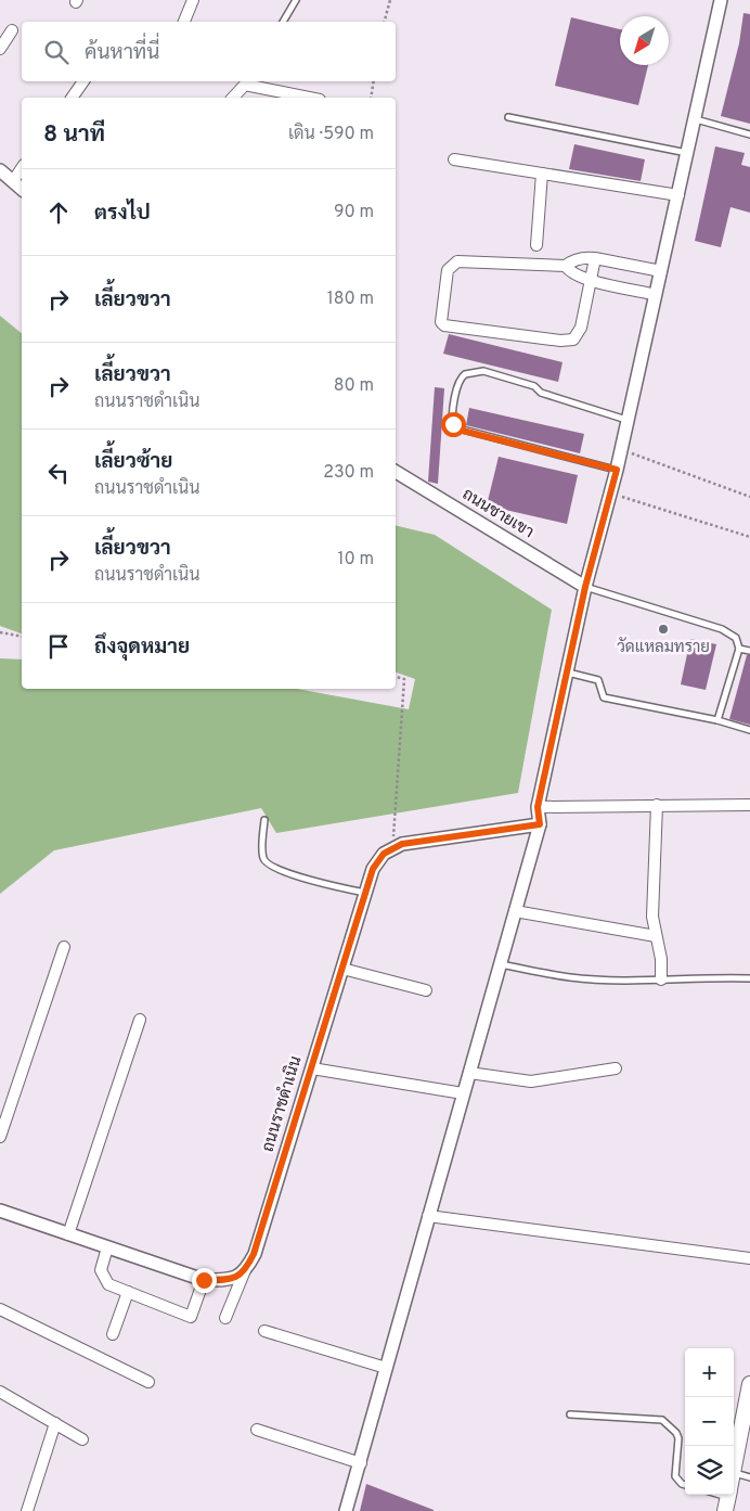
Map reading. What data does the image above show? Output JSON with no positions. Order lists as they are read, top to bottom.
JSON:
{
  "streets": {
    "street": ["ถนนชายเขา", "ถนนราชดำเนิน"]
  },
  "places": ["วัดแหลมทราย"],
  "north": "bottom left",
  "page": {
    "search": "ค้นหาที่นี่",
    "heading": ["8 นาที", "เดิน · 590 m"],
    "list": [
      ["ตรงไป", "90 m"],
      ["เลี้ยวขวา", "180 m"],
      ["เลี้ยวขวา", "ถนนราชดำเนิน", "80 m"],
      ["เลี้ยวซ้าย", "ถนนราชดำเนิน", "230 m"],
      ["เลี้ยวขวา", "ถนนราชดำเนิน", "10 m"],
      "ถึงจุดหมาย"
    ],
    "map_buttons": ["+", "−"]
  }
}
